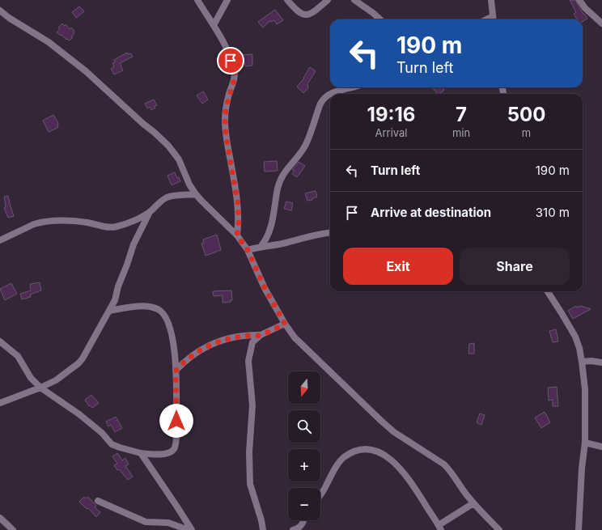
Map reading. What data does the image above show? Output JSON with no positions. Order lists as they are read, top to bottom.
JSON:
{
  "north": "bottom",
  "page": {
    "turn": ["190 m", "Turn left"],
    "eta": [
      "19:16",
      "Arrival",
      "7",
      "min",
      "500",
      "m"
    ],
    "list": [
      {
        "name": "Turn left",
        "value": "190 m"
      },
      {
        "name": "Arrive at destination",
        "value": "310 m"
      }
    ],
    "buttons": ["Exit", "Share"],
    "map_buttons": ["+", "−"]
  }
}
